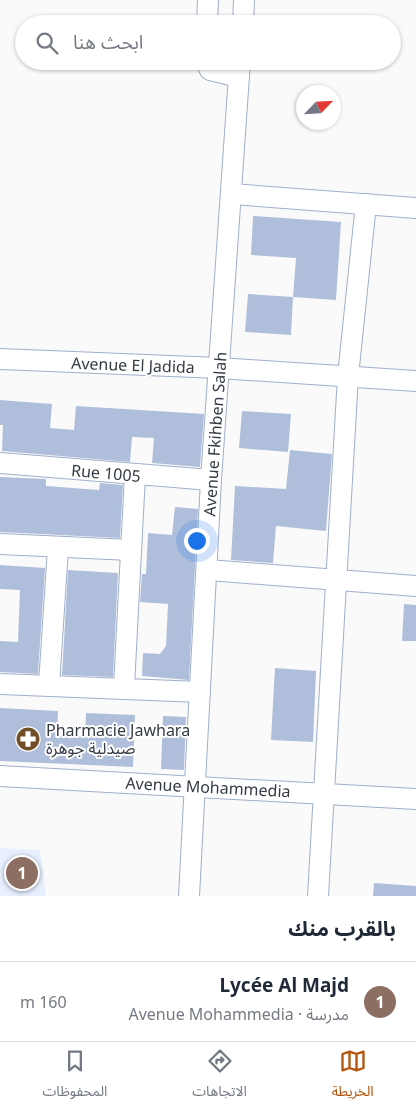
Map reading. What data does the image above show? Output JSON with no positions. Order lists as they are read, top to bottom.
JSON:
{
  "streets": {
    "street": [
      "Avenue El Jadida",
      "Avenue Fkihben Salah",
      "Rue 1005",
      "Avenue Mohammedia"
    ]
  },
  "crossings": [
    ["Avenue El Jadida", "Avenue Fkihben Salah"],
    ["Avenue Fkihben Salah", "Rue 1005"],
    ["Avenue Fkihben Salah", "Avenue Mohammedia"]
  ],
  "places": {
    "pharmacy": ["Pharmacie Jawhara صيدلية جوهرة"]
  },
  "north": "top right",
  "page": {
    "search": "ابحث هنا",
    "pins": "1",
    "heading": "بالقرب منك",
    "list": [
      {
        "mark": "1",
        "name": "Lycée Al Majd",
        "note": "مدرسة · Avenue Mohammedia",
        "value": "160 m"
      }
    ],
    "nav": ["الخريطة", "الاتجاهات", "المحفوظات"]
  }
}
